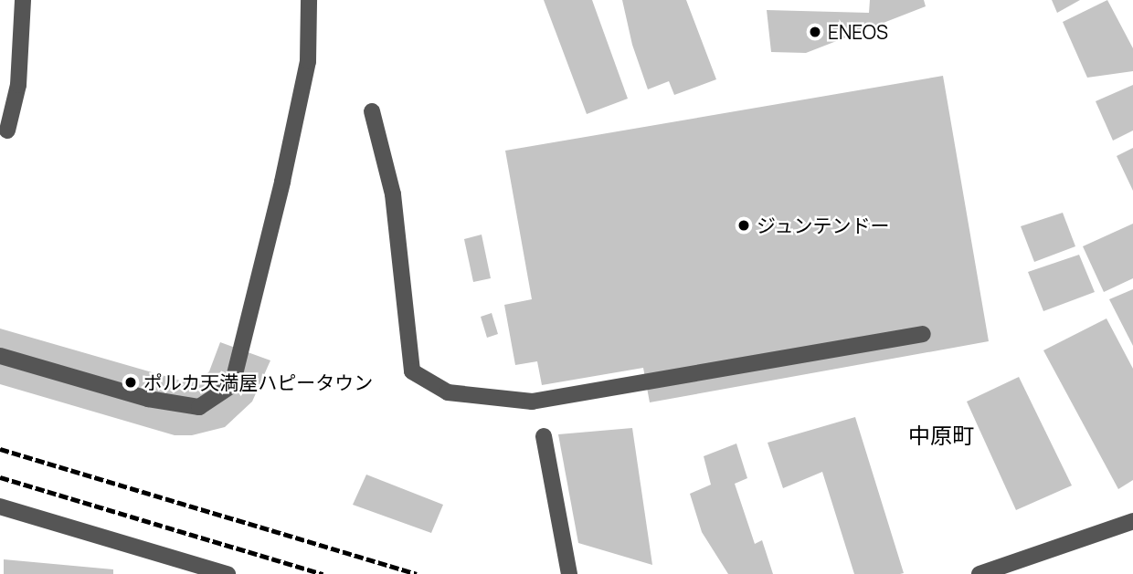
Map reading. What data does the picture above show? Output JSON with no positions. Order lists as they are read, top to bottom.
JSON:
{
  "districts": ["中原町"],
  "places": ["ENEOS", "ジュンテンドー", "ポルカ天満屋ハピータウン"]
}
